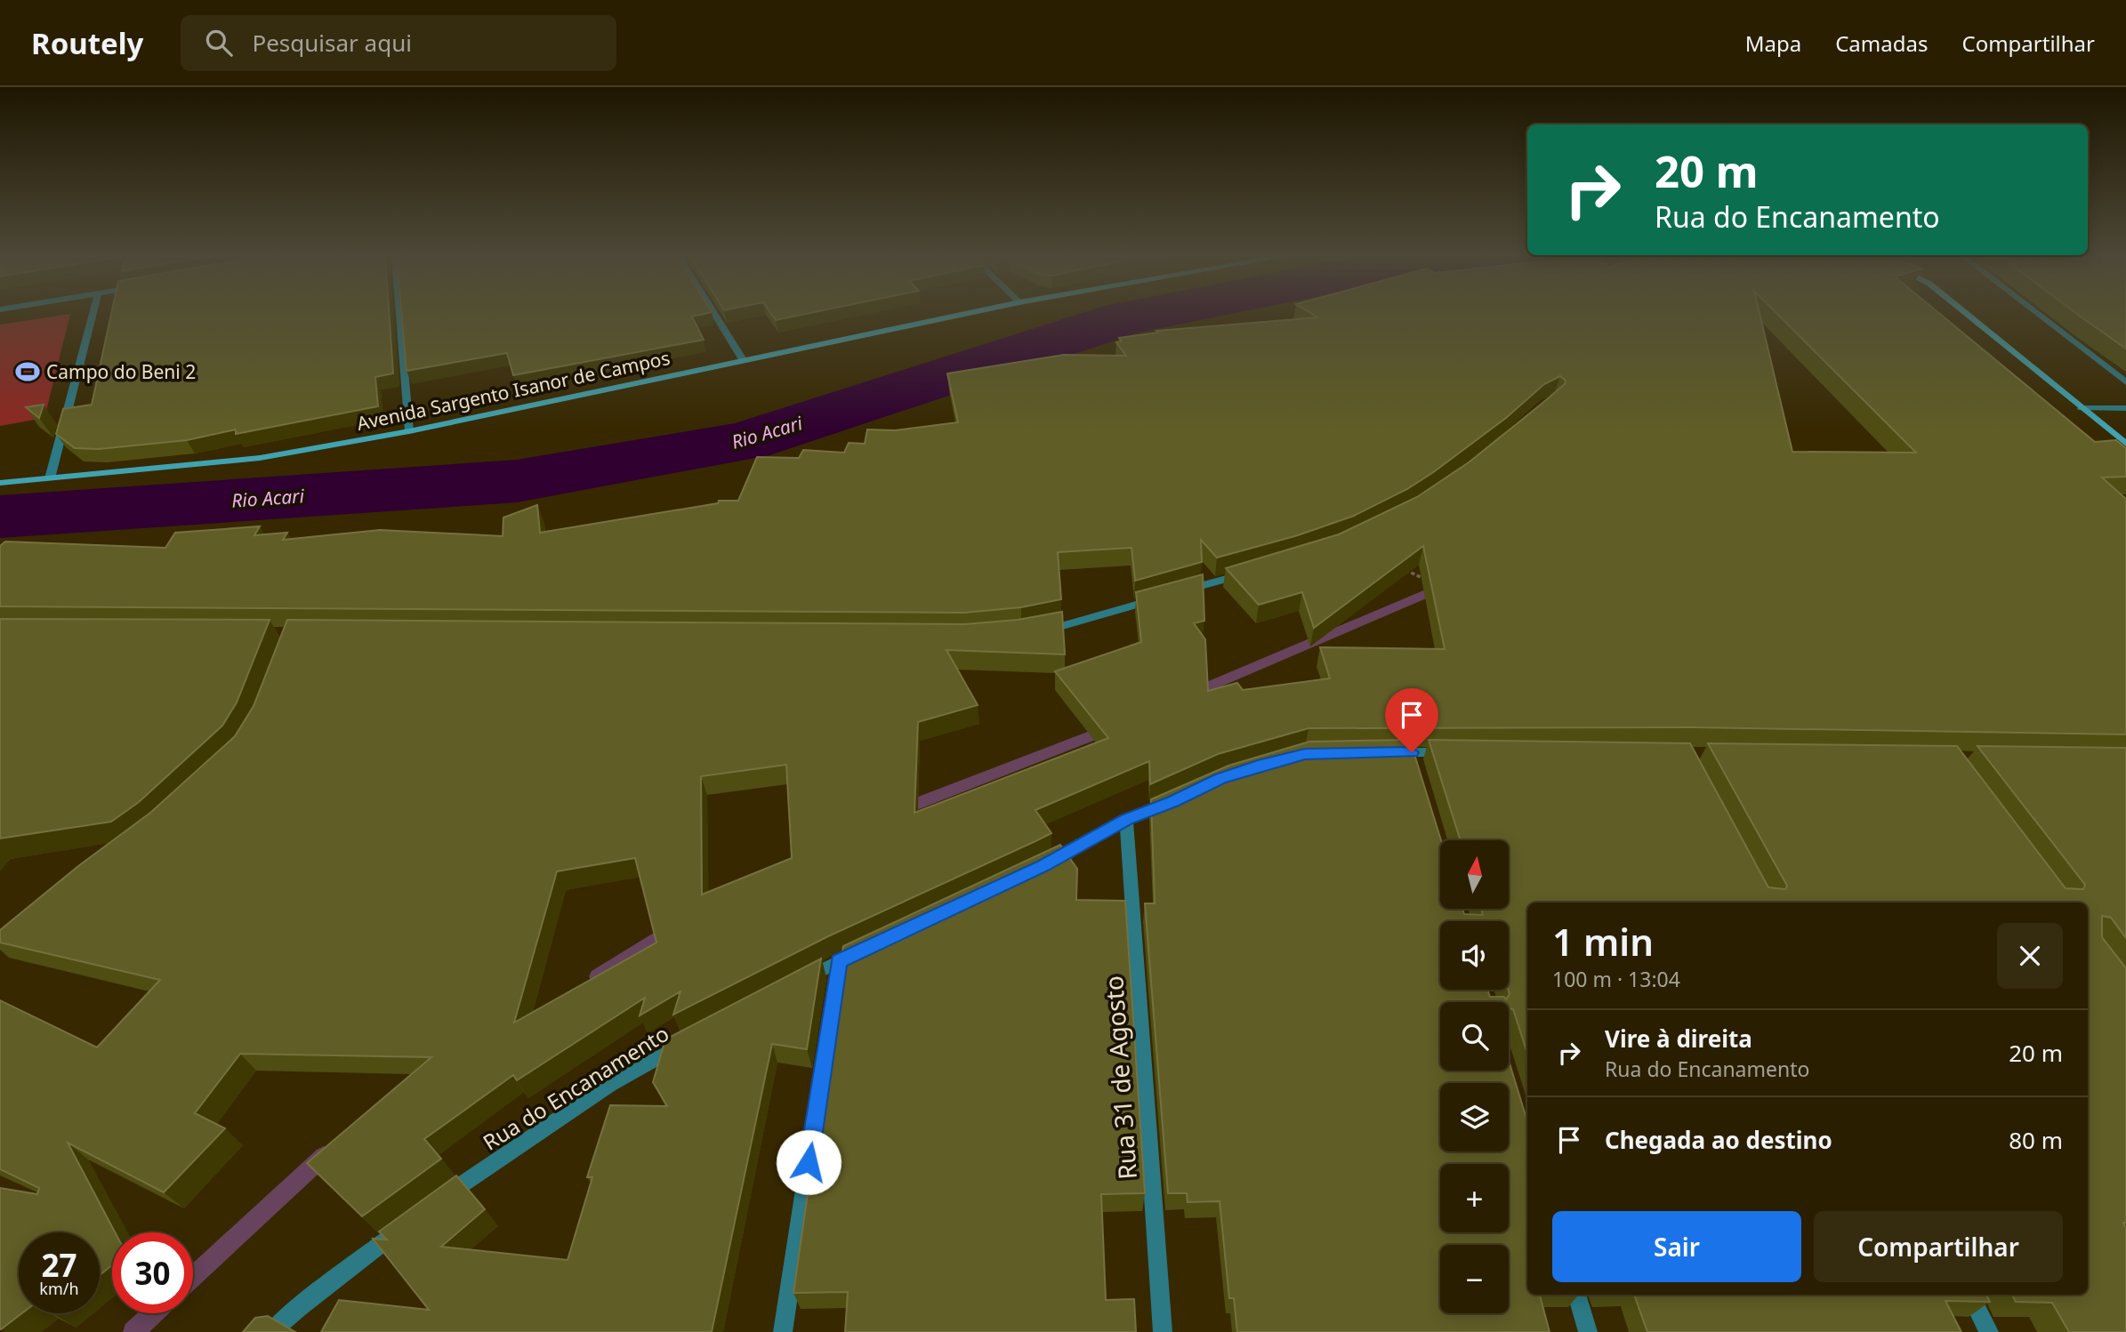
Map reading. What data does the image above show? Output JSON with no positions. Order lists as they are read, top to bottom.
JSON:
{
  "streets": {
    "street": ["Avenida Sargento Isanor de Campos", "Rua 31 de Agosto", "Rua do Encanamento"]
  },
  "water": ["Rio Acari"],
  "places": {
    "sports": ["Campo do Beni 2"]
  },
  "north": "top",
  "page": {
    "header": "Routely",
    "search": "Pesquisar aqui",
    "nav": ["Mapa", "Camadas", "Compartilhar"],
    "turn": ["20 m", "Rua do Encanamento"],
    "map_buttons": ["+", "−"],
    "heading": ["1 min", "100 m · 13:04"],
    "list": [
      {
        "name": "Vire à direita",
        "note": "Rua do Encanamento",
        "value": "20 m"
      },
      {
        "name": "Chegada ao destino",
        "value": "80 m"
      }
    ],
    "buttons": ["Sair", "Compartilhar"],
    "speed": "27 km/h",
    "limit": "30"
  }
}
